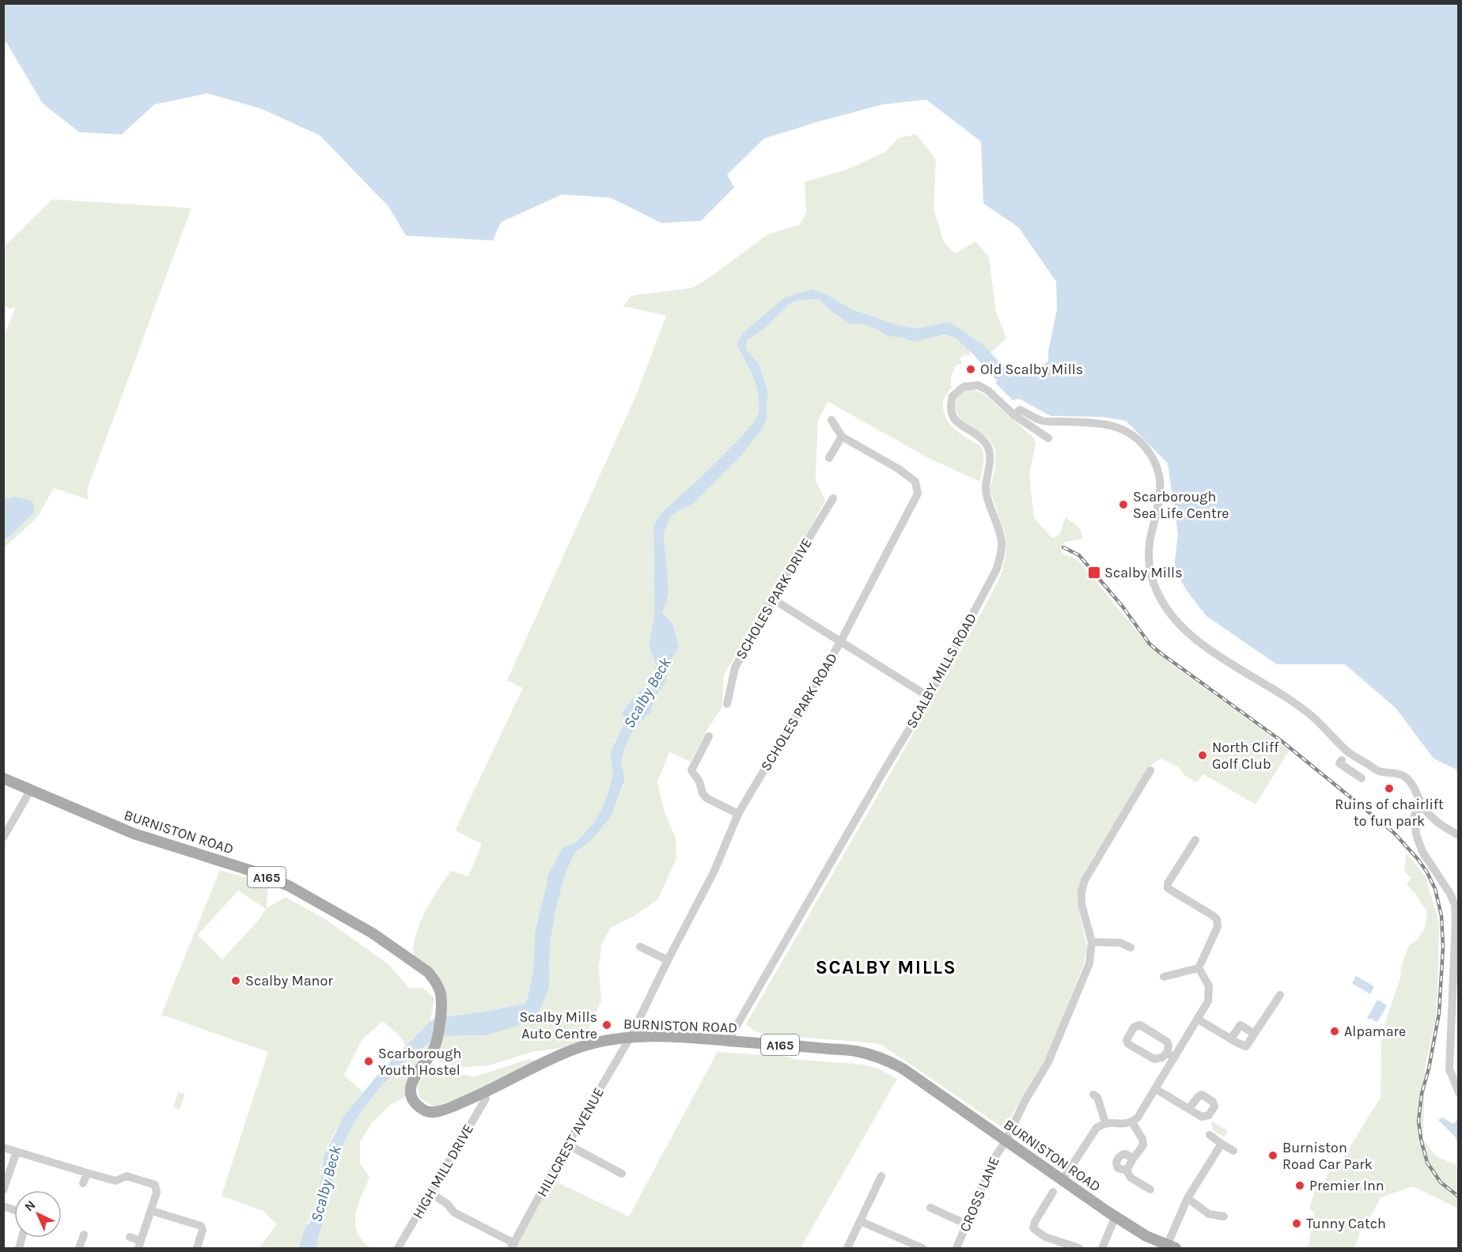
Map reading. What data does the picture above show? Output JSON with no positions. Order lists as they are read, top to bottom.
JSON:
{
  "streets": {
    "main road": ["BURNISTON ROAD", "A165"],
    "street": [
      "SCHOLES PARK DRIVE",
      "SCALBY MILLS ROAD",
      "SCHOLES PARK ROAD",
      "HILLCREST AVENUE",
      "HIGH MILL DRIVE",
      "CROSS LANE"
    ]
  },
  "crossings": [
    ["SCALBY MILLS ROAD", "BURNISTON ROAD"],
    ["SCHOLES PARK ROAD", "BURNISTON ROAD"],
    ["SCHOLES PARK ROAD", "HILLCREST AVENUE"],
    ["BURNISTON ROAD", "HILLCREST AVENUE"],
    ["BURNISTON ROAD", "HIGH MILL DRIVE"],
    ["BURNISTON ROAD", "CROSS LANE"]
  ],
  "districts": ["SCALBY MILLS"],
  "water": ["Scalby Beck"],
  "places": {
    "other": [
      "Old Scalby Mills",
      "Scarborough Sea Life Centre",
      "North Cliff Golf Club",
      "Ruins of chairlift to fun park",
      "Scalby Manor",
      "Scalby Mills Auto Centre",
      "Alpamare",
      "Scarborough Youth Hostel",
      "Burniston Road Car Park",
      "Premier Inn",
      "Tunny Catch"
    ],
    "transit": ["Scalby Mills"]
  },
  "north": "top left"
}
